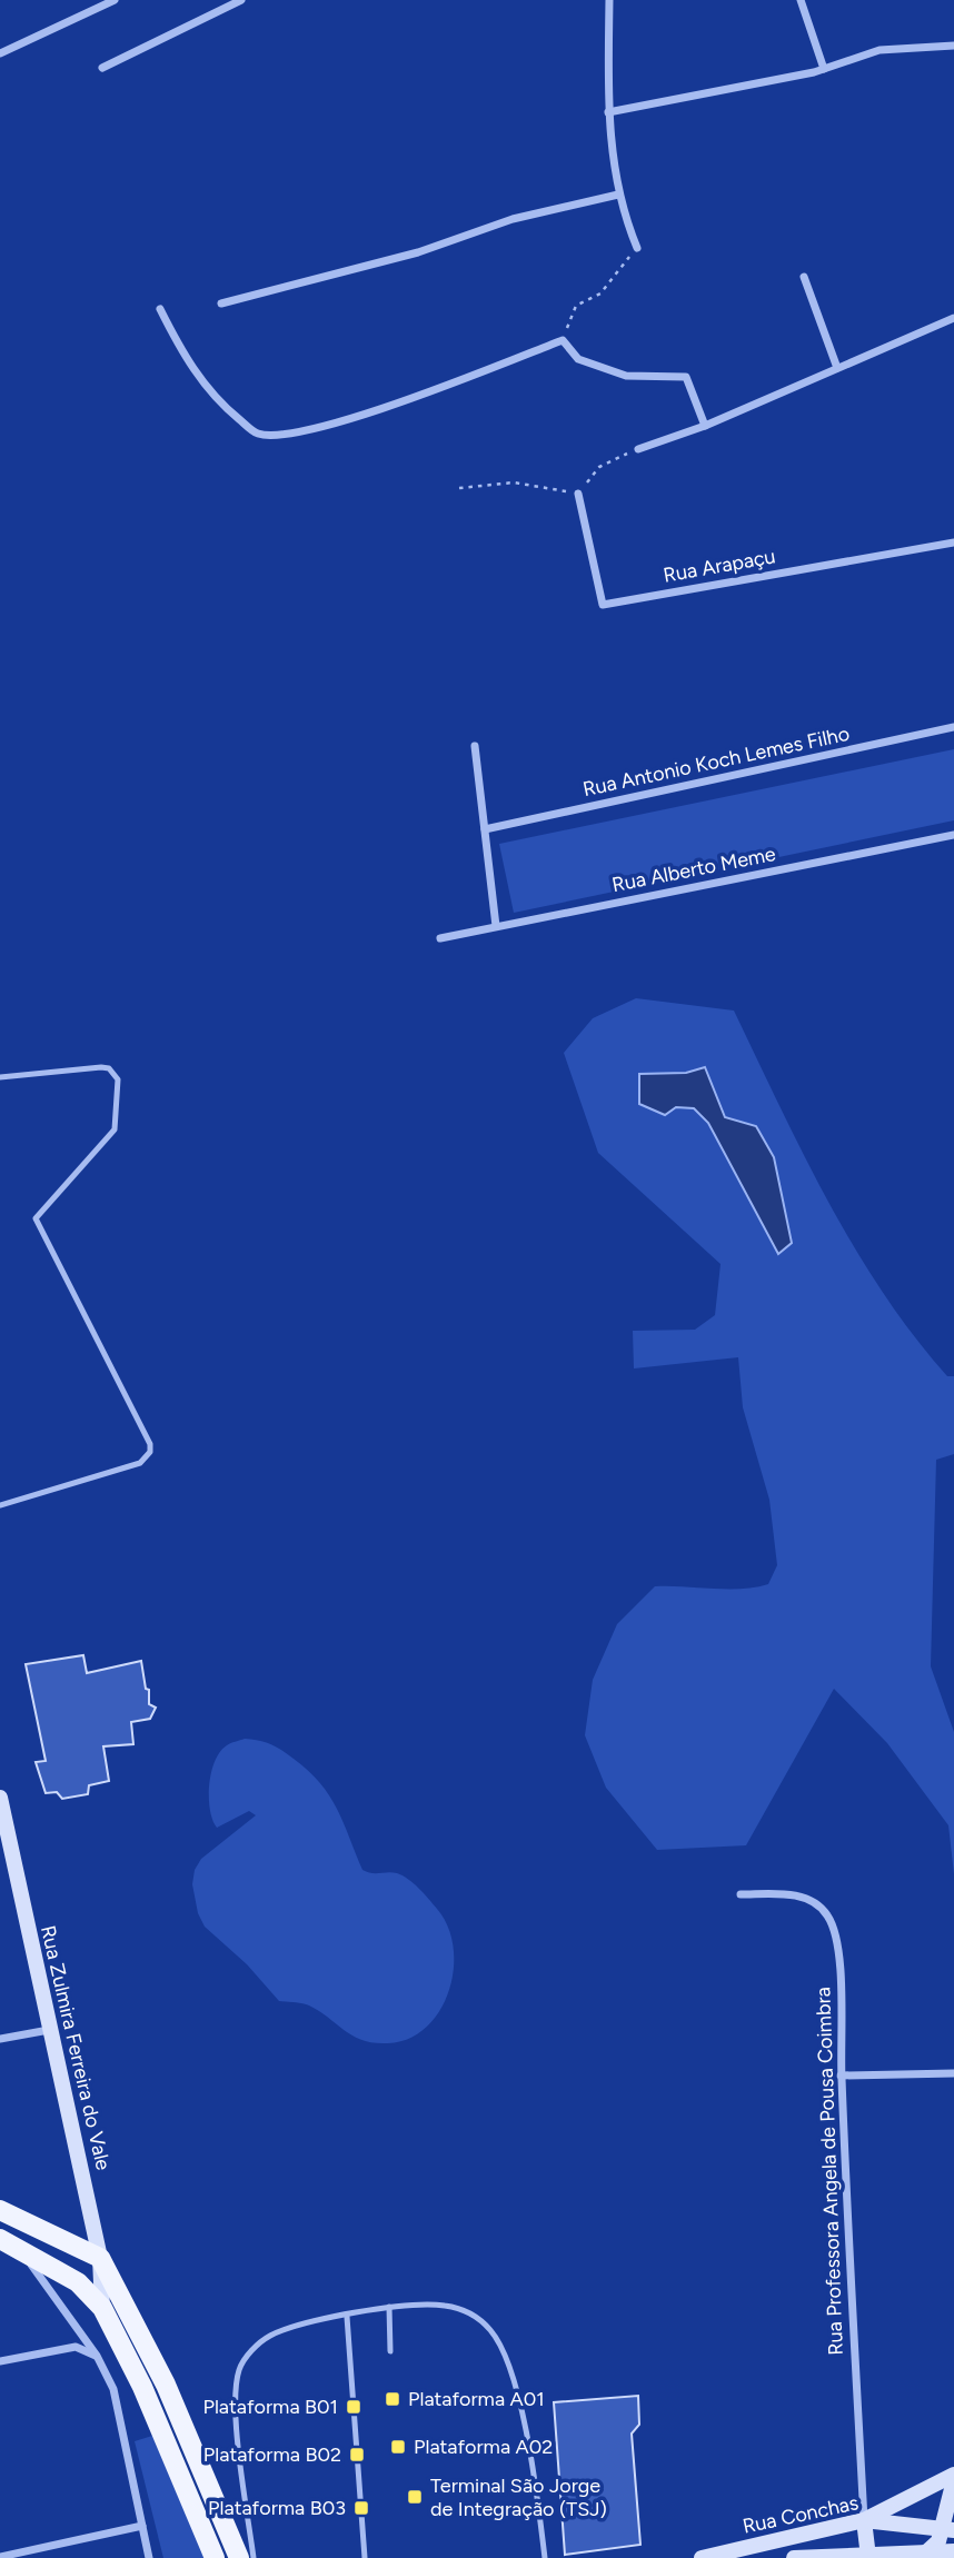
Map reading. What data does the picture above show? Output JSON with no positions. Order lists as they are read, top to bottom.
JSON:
{
  "streets": {
    "street": [
      "Rua Arapaçu",
      "Rua Antonio Koch Lemes Filho",
      "Rua Alberto Meme",
      "Rua Zulmira Ferreira do Vale",
      "Rua Professora Angela de Pousa Coimbra",
      "Rua Conchas"
    ]
  },
  "crossings": [
    ["Rua Professora Angela de Pousa Coimbra", "Rua Conchas"]
  ],
  "places": {
    "transit": [
      "Plataforma A01",
      "Plataforma B01",
      "Plataforma A02",
      "Plataforma B02",
      "Terminal São Jorge de Integração (TSJ)",
      "Plataforma B03"
    ]
  }
}
